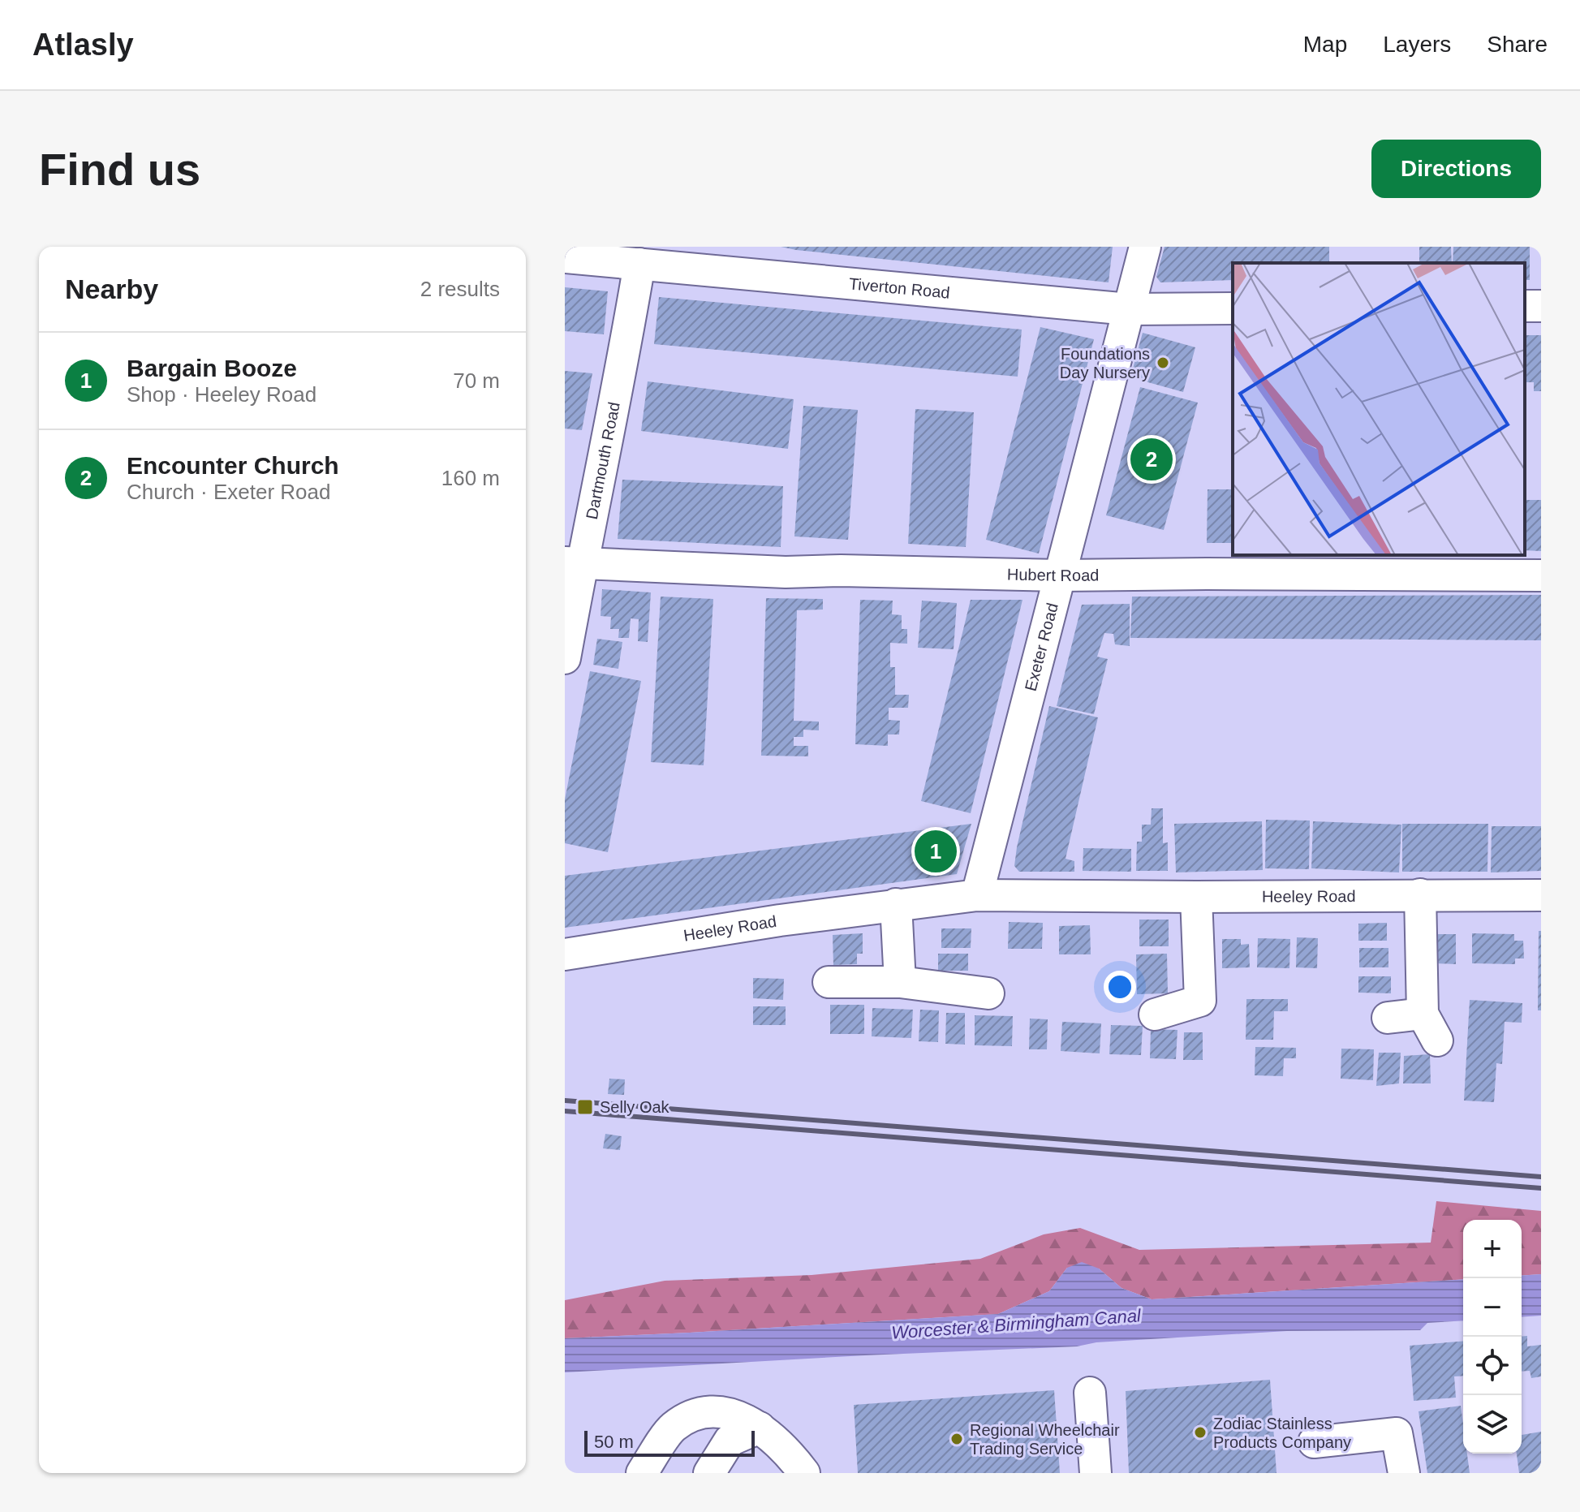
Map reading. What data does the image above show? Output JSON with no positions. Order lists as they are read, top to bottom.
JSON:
{
  "streets": {
    "street": [
      "Tiverton Road",
      "Dartmouth Road",
      "Hubert Road",
      "Exeter Road",
      "Heeley Road"
    ]
  },
  "crossings": [
    ["Tiverton Road", "Dartmouth Road"],
    ["Tiverton Road", "Exeter Road"],
    ["Dartmouth Road", "Hubert Road"],
    ["Hubert Road", "Exeter Road"],
    ["Exeter Road", "Heeley Road"]
  ],
  "water": ["Worcester & Birmingham Canal"],
  "places": {
    "other": ["Foundations Day Nursery", "Zodiac Stainless Products Company", "Regional Wheelchair Trading Service"],
    "transit": ["Selly Oak"]
  },
  "scale_bar": "50 m",
  "page": {
    "header": "Atlasly",
    "nav": ["Map", "Layers", "Share"],
    "buttons": "Directions",
    "title": "Find us",
    "heading": ["Nearby", "2 results"],
    "list": [
      {
        "mark": "1",
        "name": "Bargain Booze",
        "note": "Shop · Heeley Road",
        "value": "70 m"
      },
      {
        "mark": "2",
        "name": "Encounter Church",
        "note": "Church · Exeter Road",
        "value": "160 m"
      }
    ],
    "pins": ["2", "1"],
    "map_buttons": ["+", "−"],
    "scale": "50 m"
  }
}
